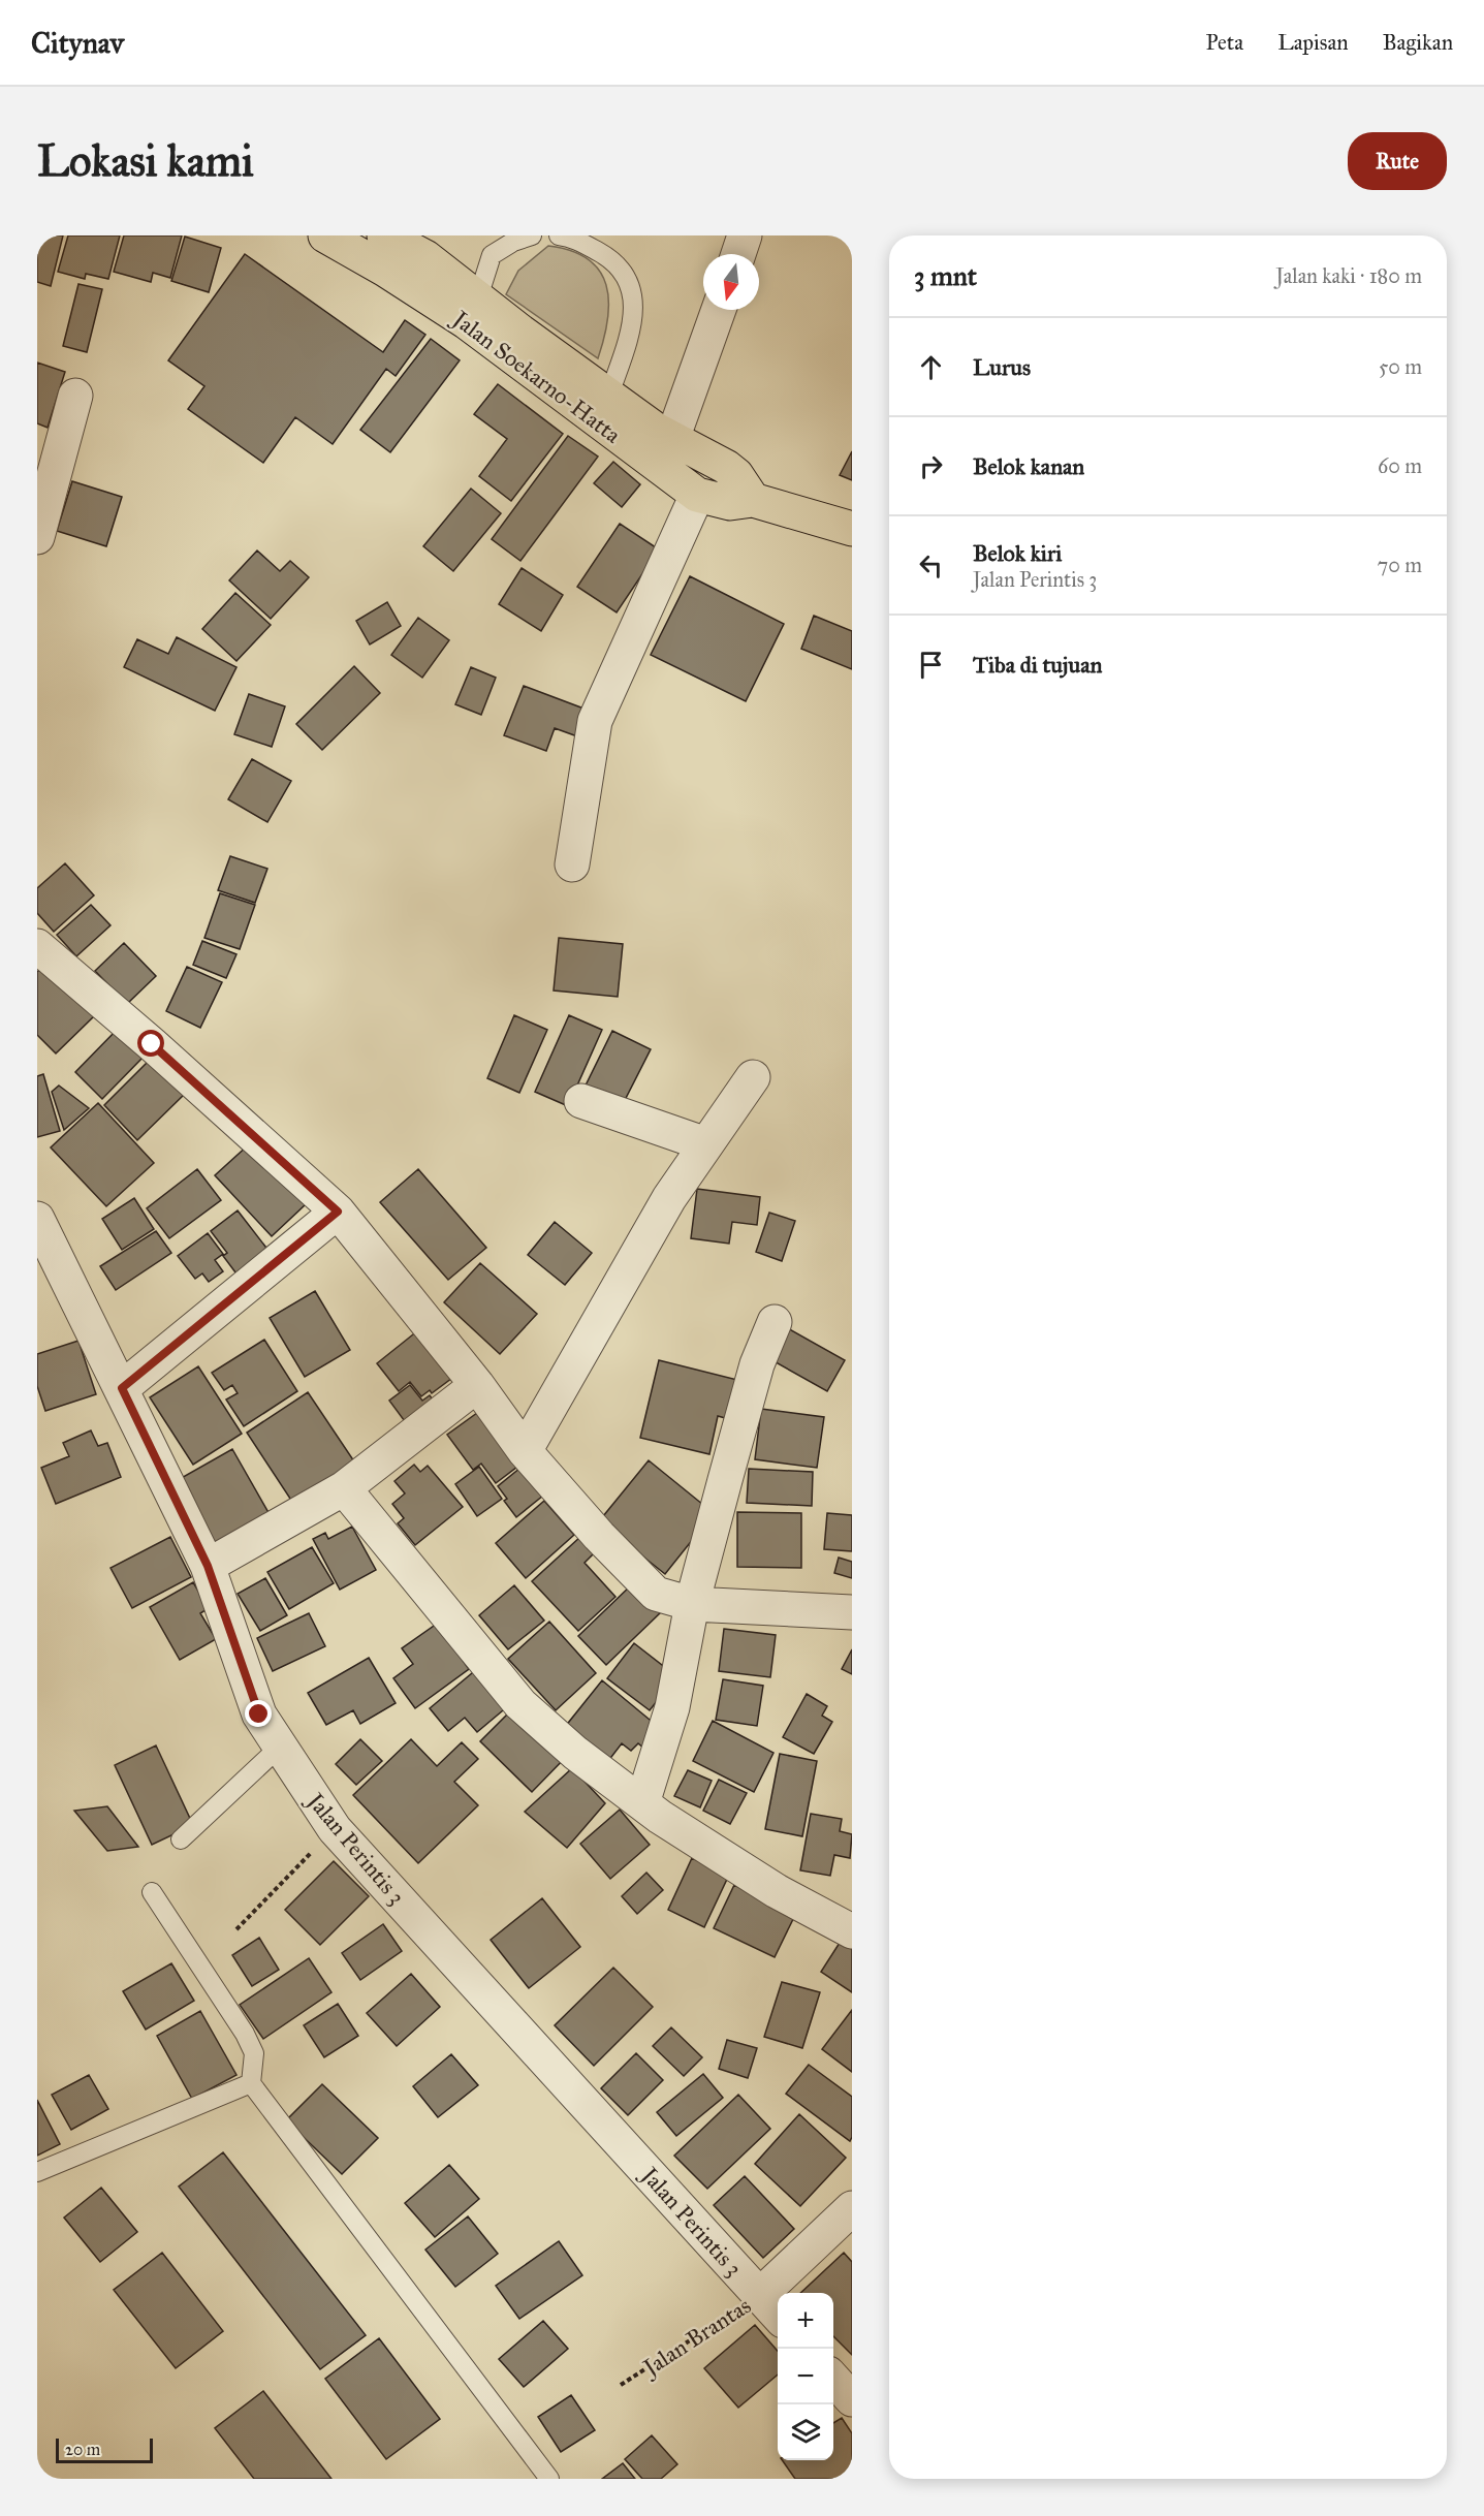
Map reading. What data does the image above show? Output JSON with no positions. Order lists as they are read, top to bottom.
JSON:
{
  "streets": {
    "highway": ["Jalan Soekarno-Hatta"],
    "street": ["Jalan Perintis 3", "Jalan Brantas"]
  },
  "crossings": [
    ["Jalan Perintis 3", "Jalan Brantas"]
  ],
  "scale_bar": "20 m",
  "north": "bottom",
  "page": {
    "header": "Citynav",
    "nav": ["Peta", "Lapisan", "Bagikan"],
    "buttons": "Rute",
    "title": "Lokasi kami",
    "heading": ["3 mnt", "Jalan kaki · 180 m"],
    "list": [
      ["Lurus", "50 m"],
      ["Belok kanan", "60 m"],
      ["Belok kiri", "Jalan Perintis 3", "70 m"],
      "Tiba di tujuan"
    ],
    "map_buttons": ["+", "−"],
    "scale": "20 m"
  }
}
